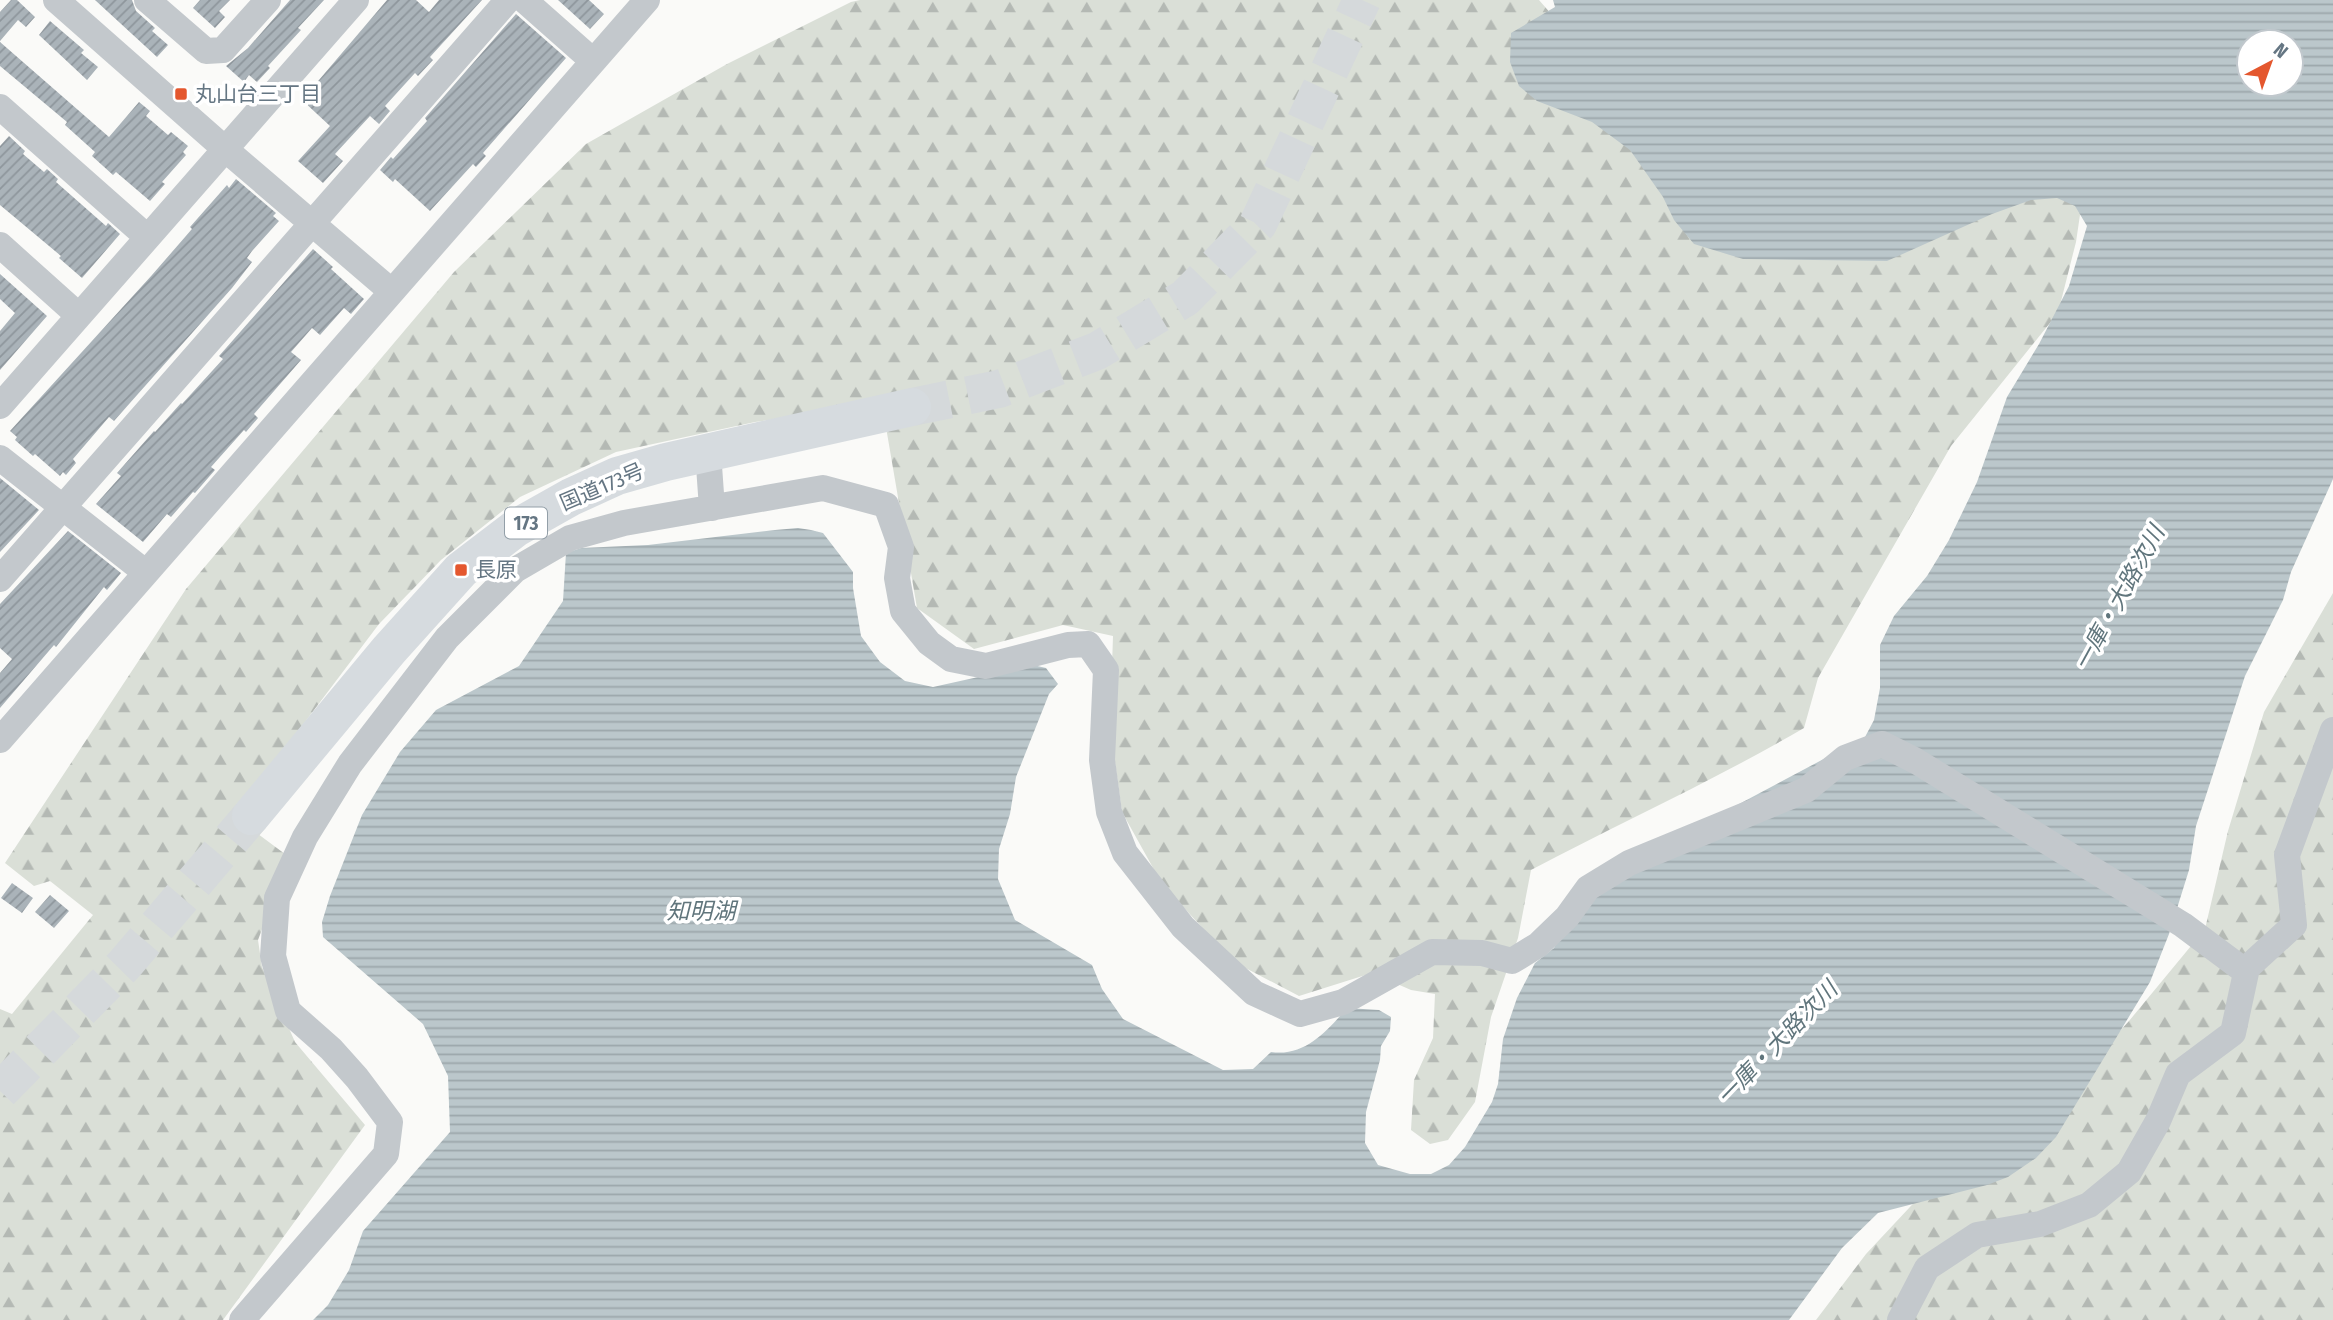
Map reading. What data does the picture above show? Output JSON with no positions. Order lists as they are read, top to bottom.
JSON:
{
  "streets": {
    "highway": ["国道173号", "173"]
  },
  "water": ["一庫・大路次川", "知明湖"],
  "places": {
    "transit": ["丸山台三丁目", "長原"]
  },
  "north": "top right"
}
